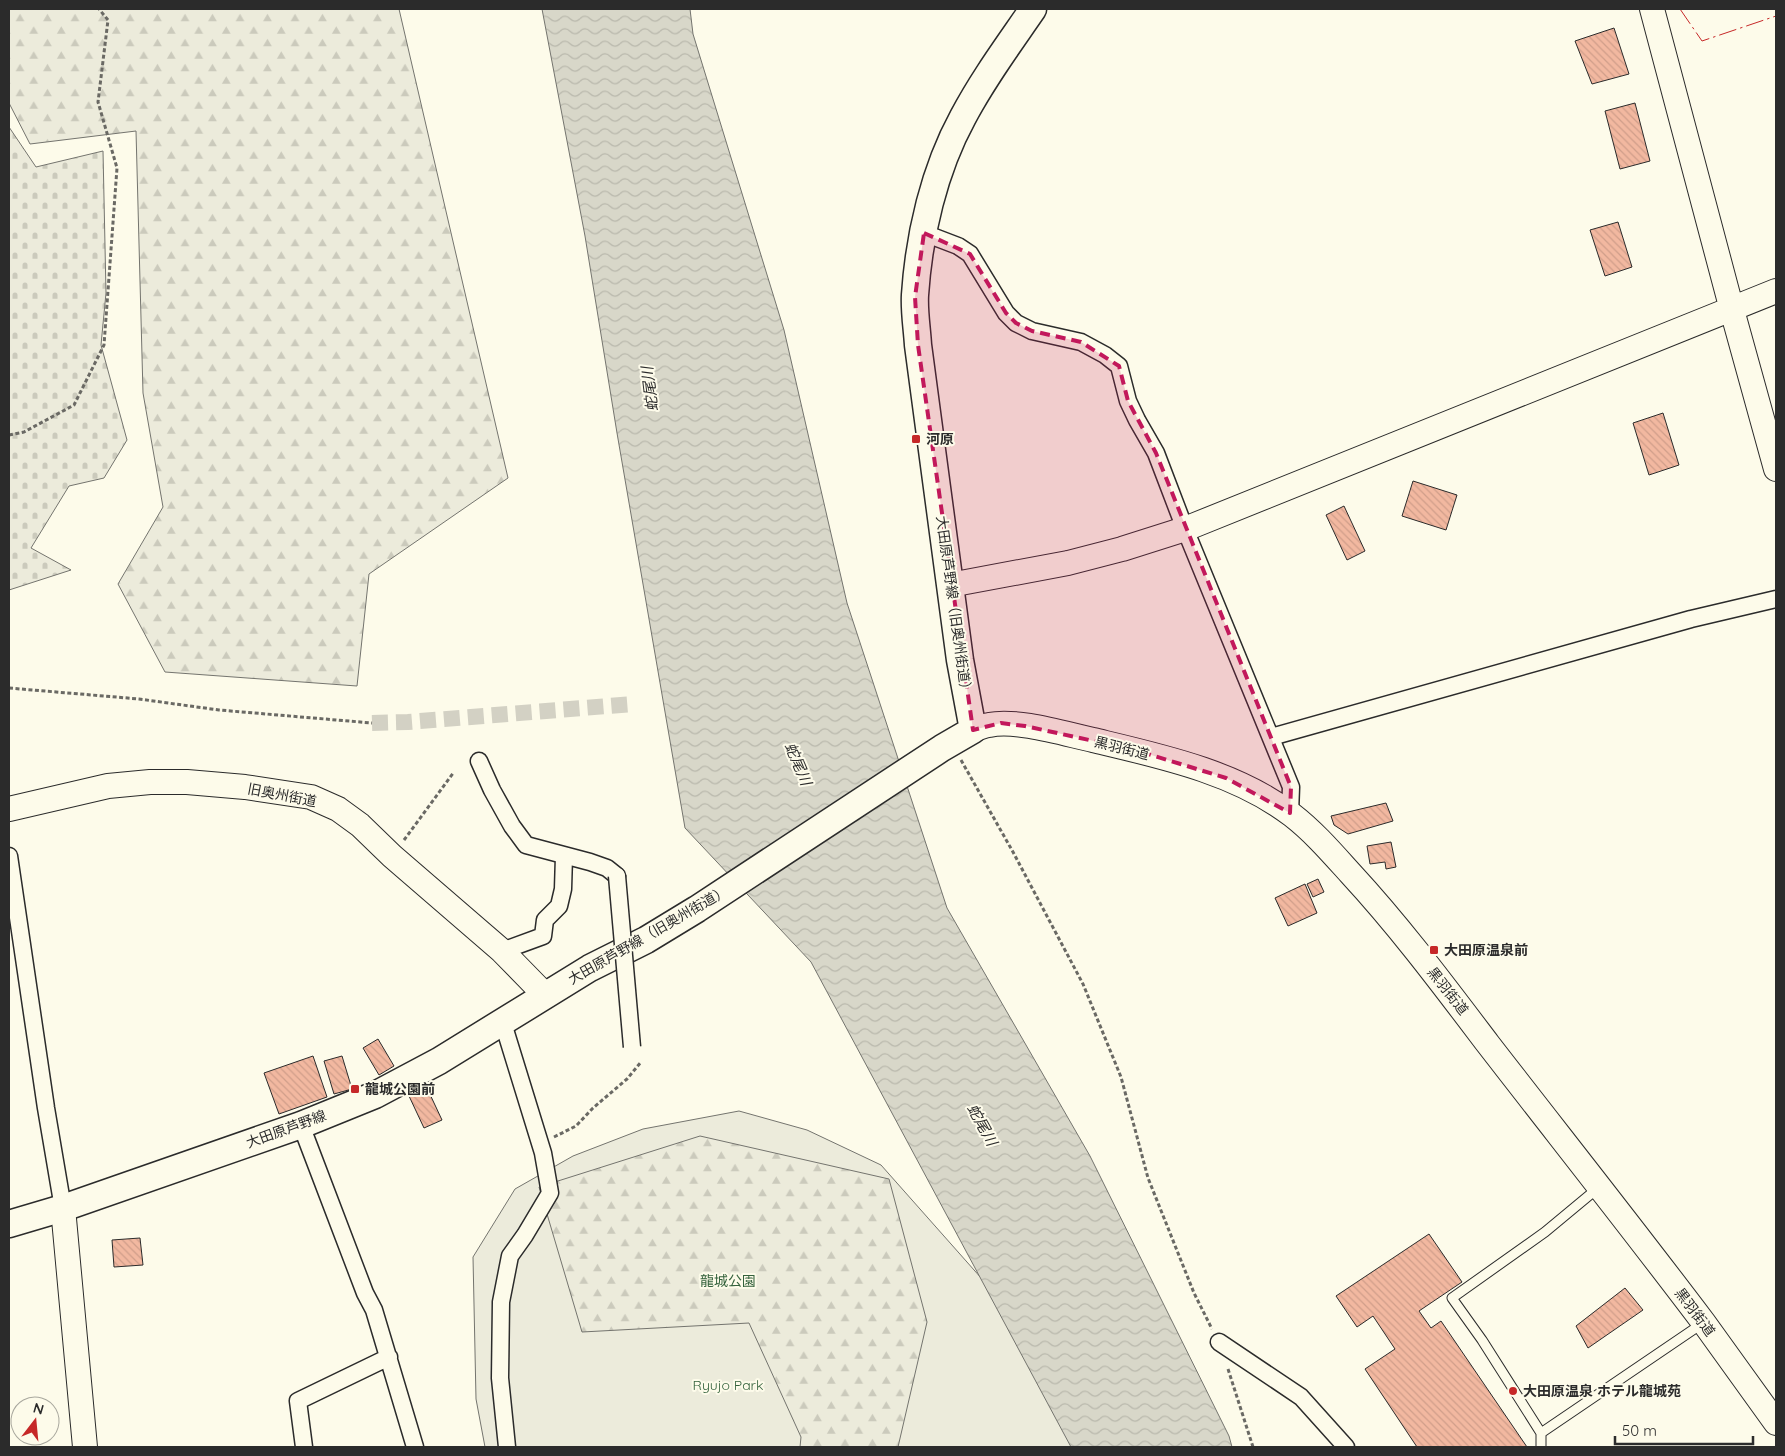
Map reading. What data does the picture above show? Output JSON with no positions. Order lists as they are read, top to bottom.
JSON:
{
  "streets": {
    "main road": ["大田原芦野線（旧奥州街道）", "大田原芦野線"],
    "street": ["黒羽街道", "旧奥州街道"]
  },
  "crossings": [
    ["大田原芦野線（旧奥州街道）", "黒羽街道"],
    ["大田原芦野線（旧奥州街道）", "旧奥州街道"],
    ["大田原芦野線（旧奥州街道）", "大田原芦野線"],
    ["旧奥州街道", "大田原芦野線"]
  ],
  "water": ["蛇尾川"],
  "parks": ["龍城公園", "Ryujo Park"],
  "places": {
    "transit": ["河原", "大田原温泉前", "龍城公園前"],
    "other": ["大田原温泉 ホテル龍城苑"]
  },
  "scale_bar": "50 m",
  "north": "top"
}
